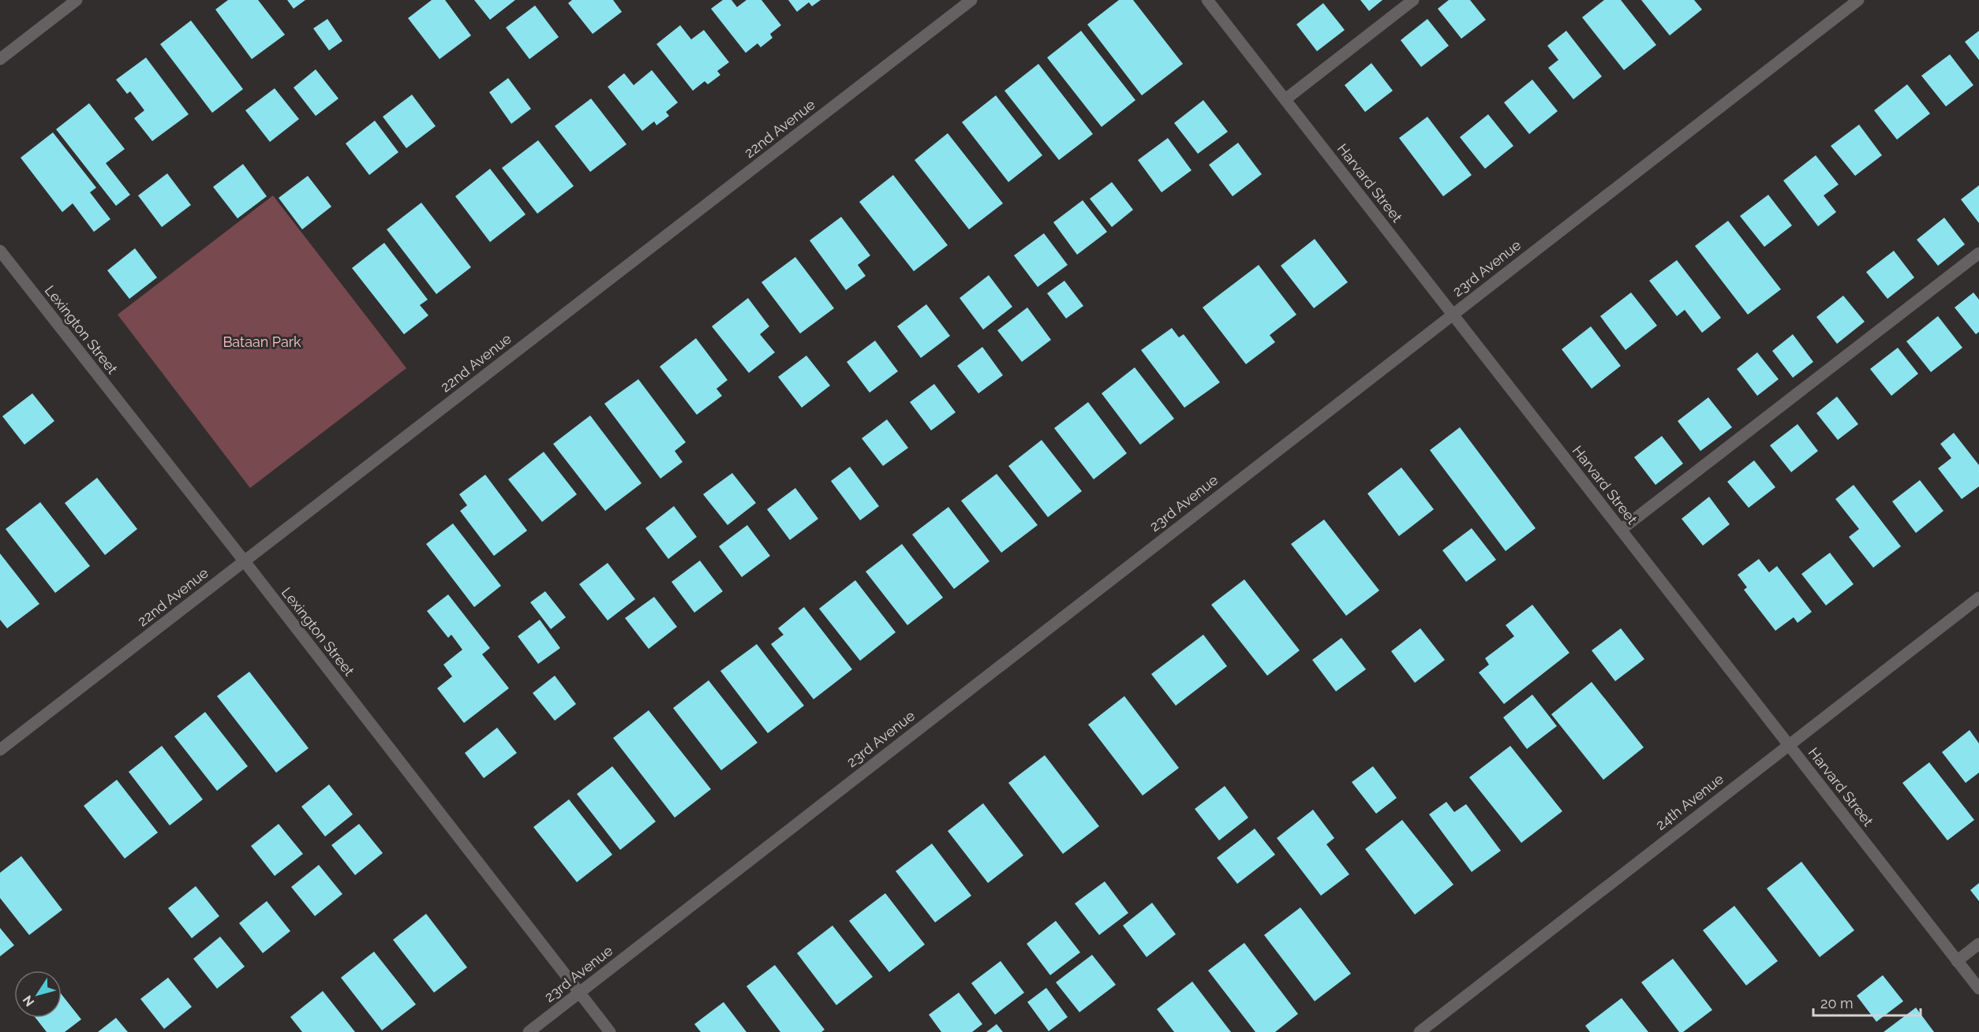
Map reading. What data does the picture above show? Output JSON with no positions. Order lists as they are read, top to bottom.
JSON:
{
  "streets": {
    "street": [
      "22nd Avenue",
      "Harvard Street",
      "23rd Avenue",
      "Lexington Street",
      "24th Avenue"
    ]
  },
  "crossings": [
    ["22nd Avenue", "Lexington Street"],
    ["Harvard Street", "23rd Avenue"],
    ["Harvard Street", "24th Avenue"],
    ["23rd Avenue", "Lexington Street"]
  ],
  "parks": ["Bataan Park"],
  "scale_bar": "20 m",
  "north": "bottom left"
}
